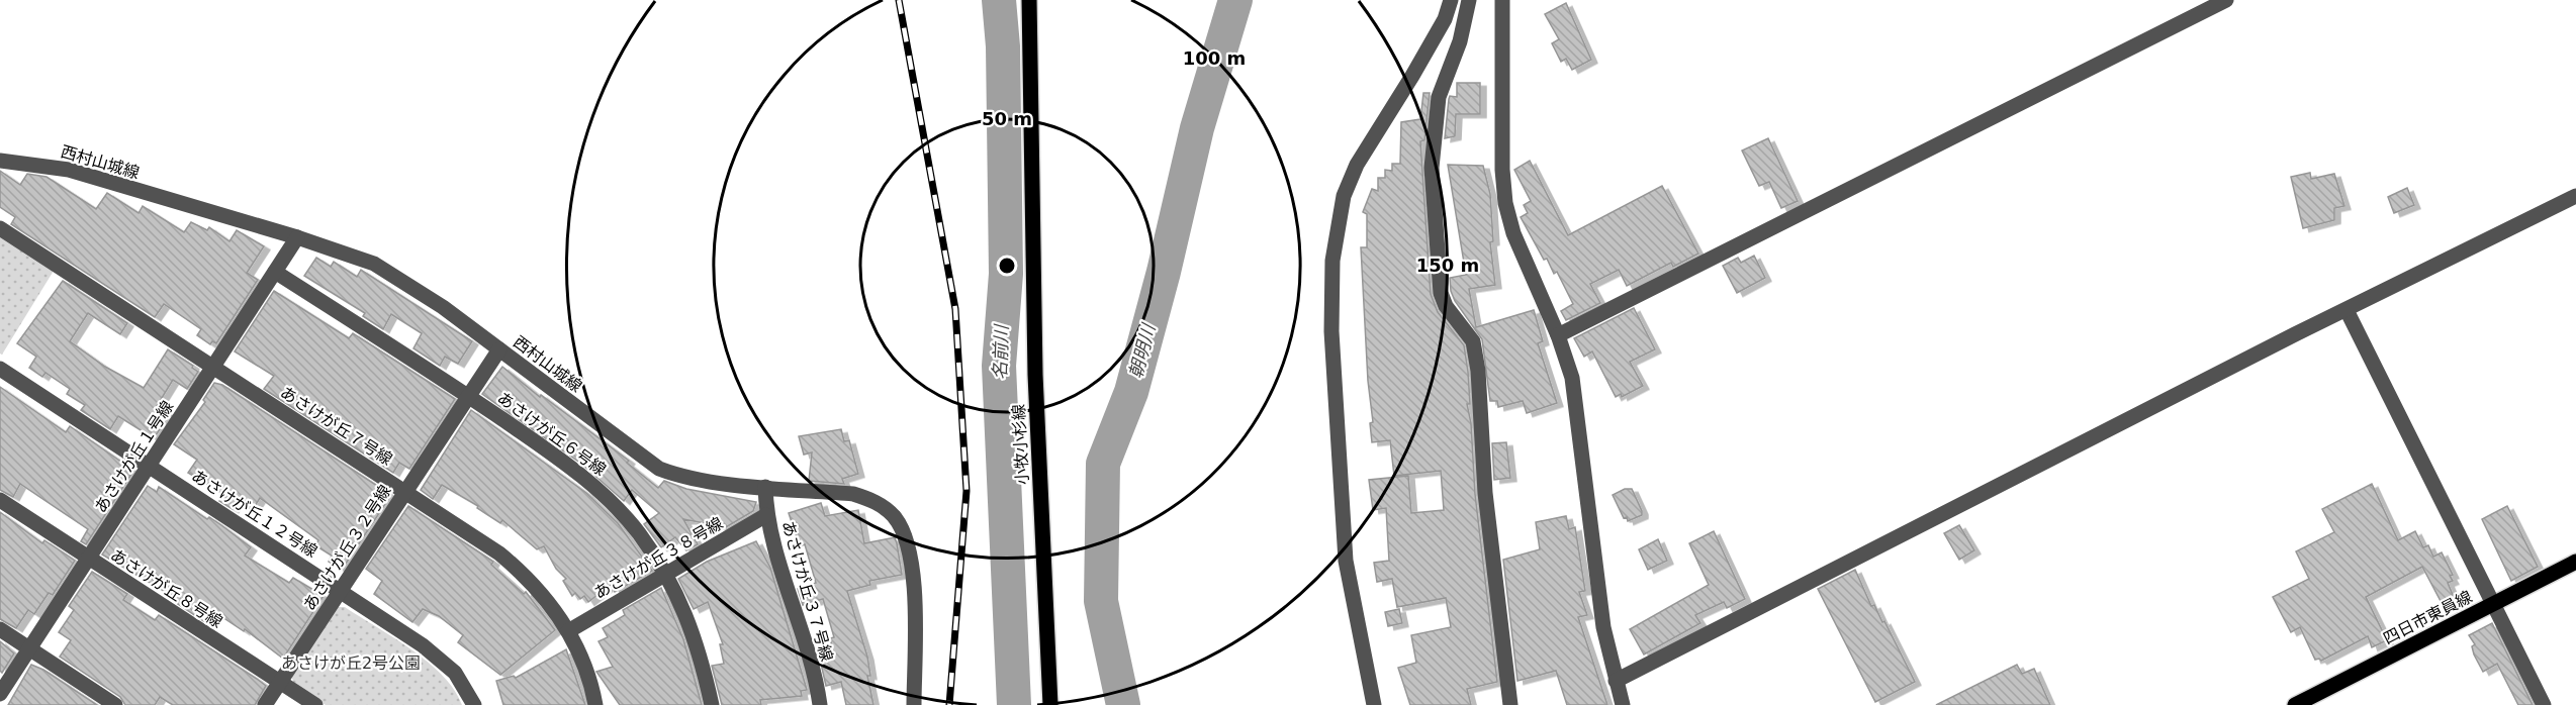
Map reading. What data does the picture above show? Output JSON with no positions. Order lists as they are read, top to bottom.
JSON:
{
  "streets": {
    "main road": ["小牧小杉線", "四日市東員線"],
    "street": [
      "西村山城線",
      "あさけが丘７号線",
      "あさけが丘６号線",
      "あさけが丘１号線",
      "あさけが丘１２号線",
      "あさけが丘３２号線",
      "あさけが丘３８号線",
      "あさけが丘８号線",
      "あさけが丘３７号線"
    ]
  },
  "crossings": [
    ["西村山城線", "あさけが丘１号線"],
    ["西村山城線", "あさけが丘３２号線"],
    ["西村山城線", "あさけが丘３７号線"],
    ["あさけが丘７号線", "あさけが丘１号線"],
    ["あさけが丘７号線", "あさけが丘３２号線"],
    ["あさけが丘７号線", "あさけが丘３８号線"],
    ["あさけが丘６号線", "あさけが丘１号線"],
    ["あさけが丘６号線", "あさけが丘３２号線"],
    ["あさけが丘６号線", "あさけが丘３８号線"],
    ["あさけが丘１号線", "あさけが丘１２号線"],
    ["あさけが丘１号線", "あさけが丘８号線"],
    ["あさけが丘１２号線", "あさけが丘３２号線"],
    ["あさけが丘３２号線", "あさけが丘８号線"],
    ["あさけが丘３８号線", "あさけが丘３７号線"]
  ],
  "water": ["朝明川", "名前川"],
  "parks": ["あさけが丘2号公園"],
  "rings": ["100 m", "50 m", "150 m"]
}
